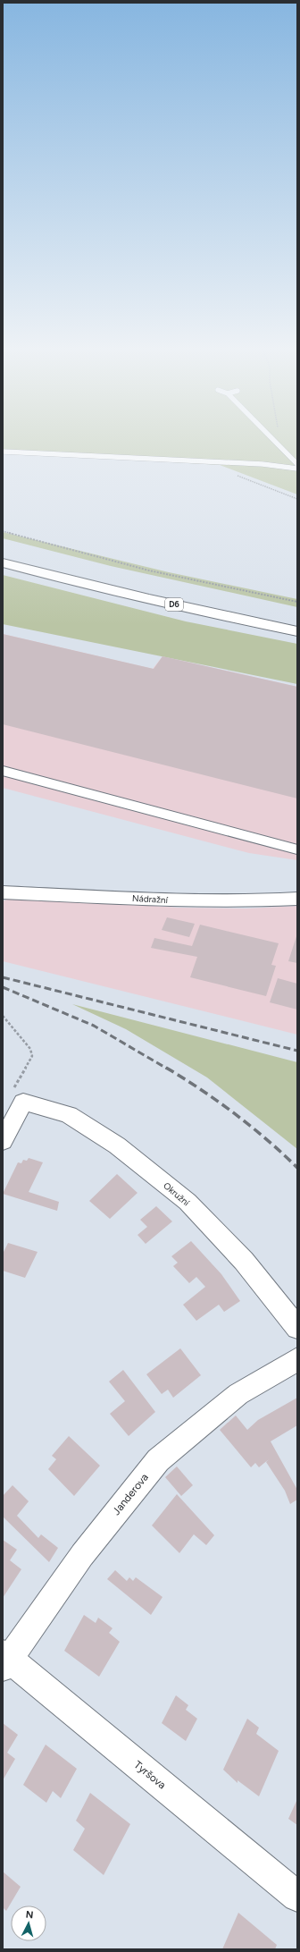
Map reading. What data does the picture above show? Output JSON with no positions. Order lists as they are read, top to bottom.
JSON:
{
  "streets": {
    "highway": ["D6"],
    "street": [
      "Nádražní",
      "Okružní",
      "Janderova",
      "Tyršova"
    ]
  },
  "crossings": [
    ["Janderova", "Tyršova"]
  ],
  "north": "top"
}
